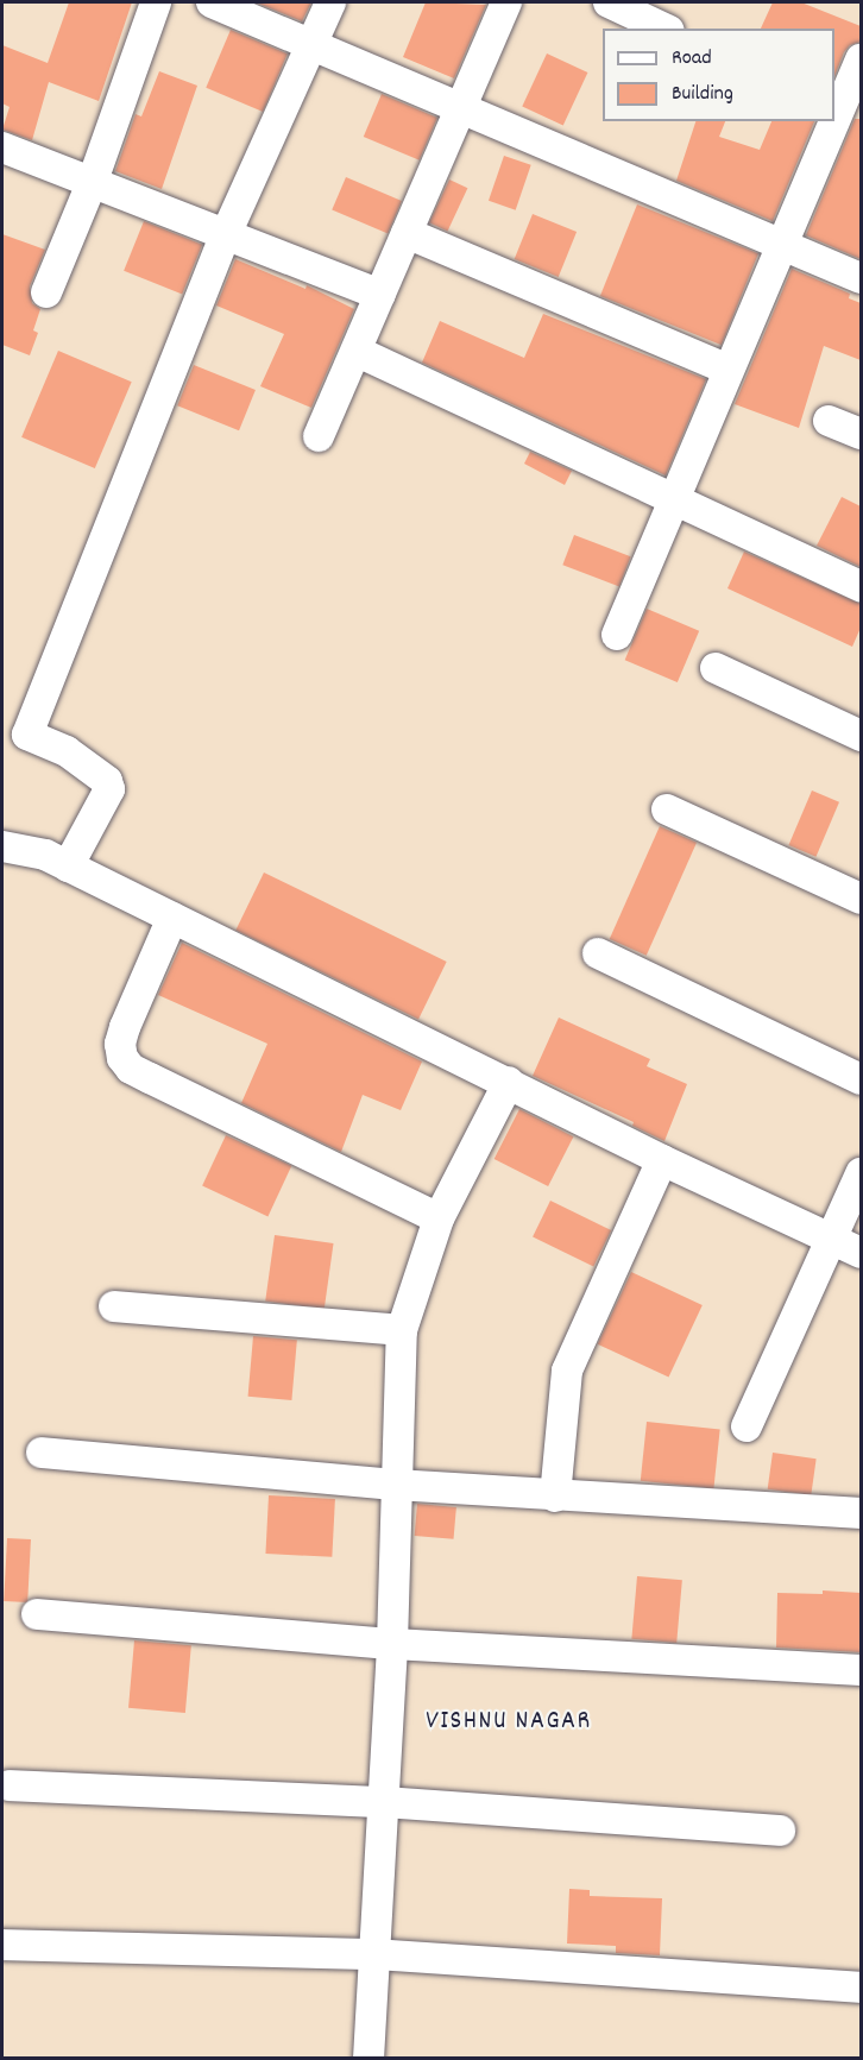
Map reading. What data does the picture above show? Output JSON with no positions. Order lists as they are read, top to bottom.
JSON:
{
  "districts": ["VISHNU NAGAR"],
  "legend": ["Road", "Building"]
}
